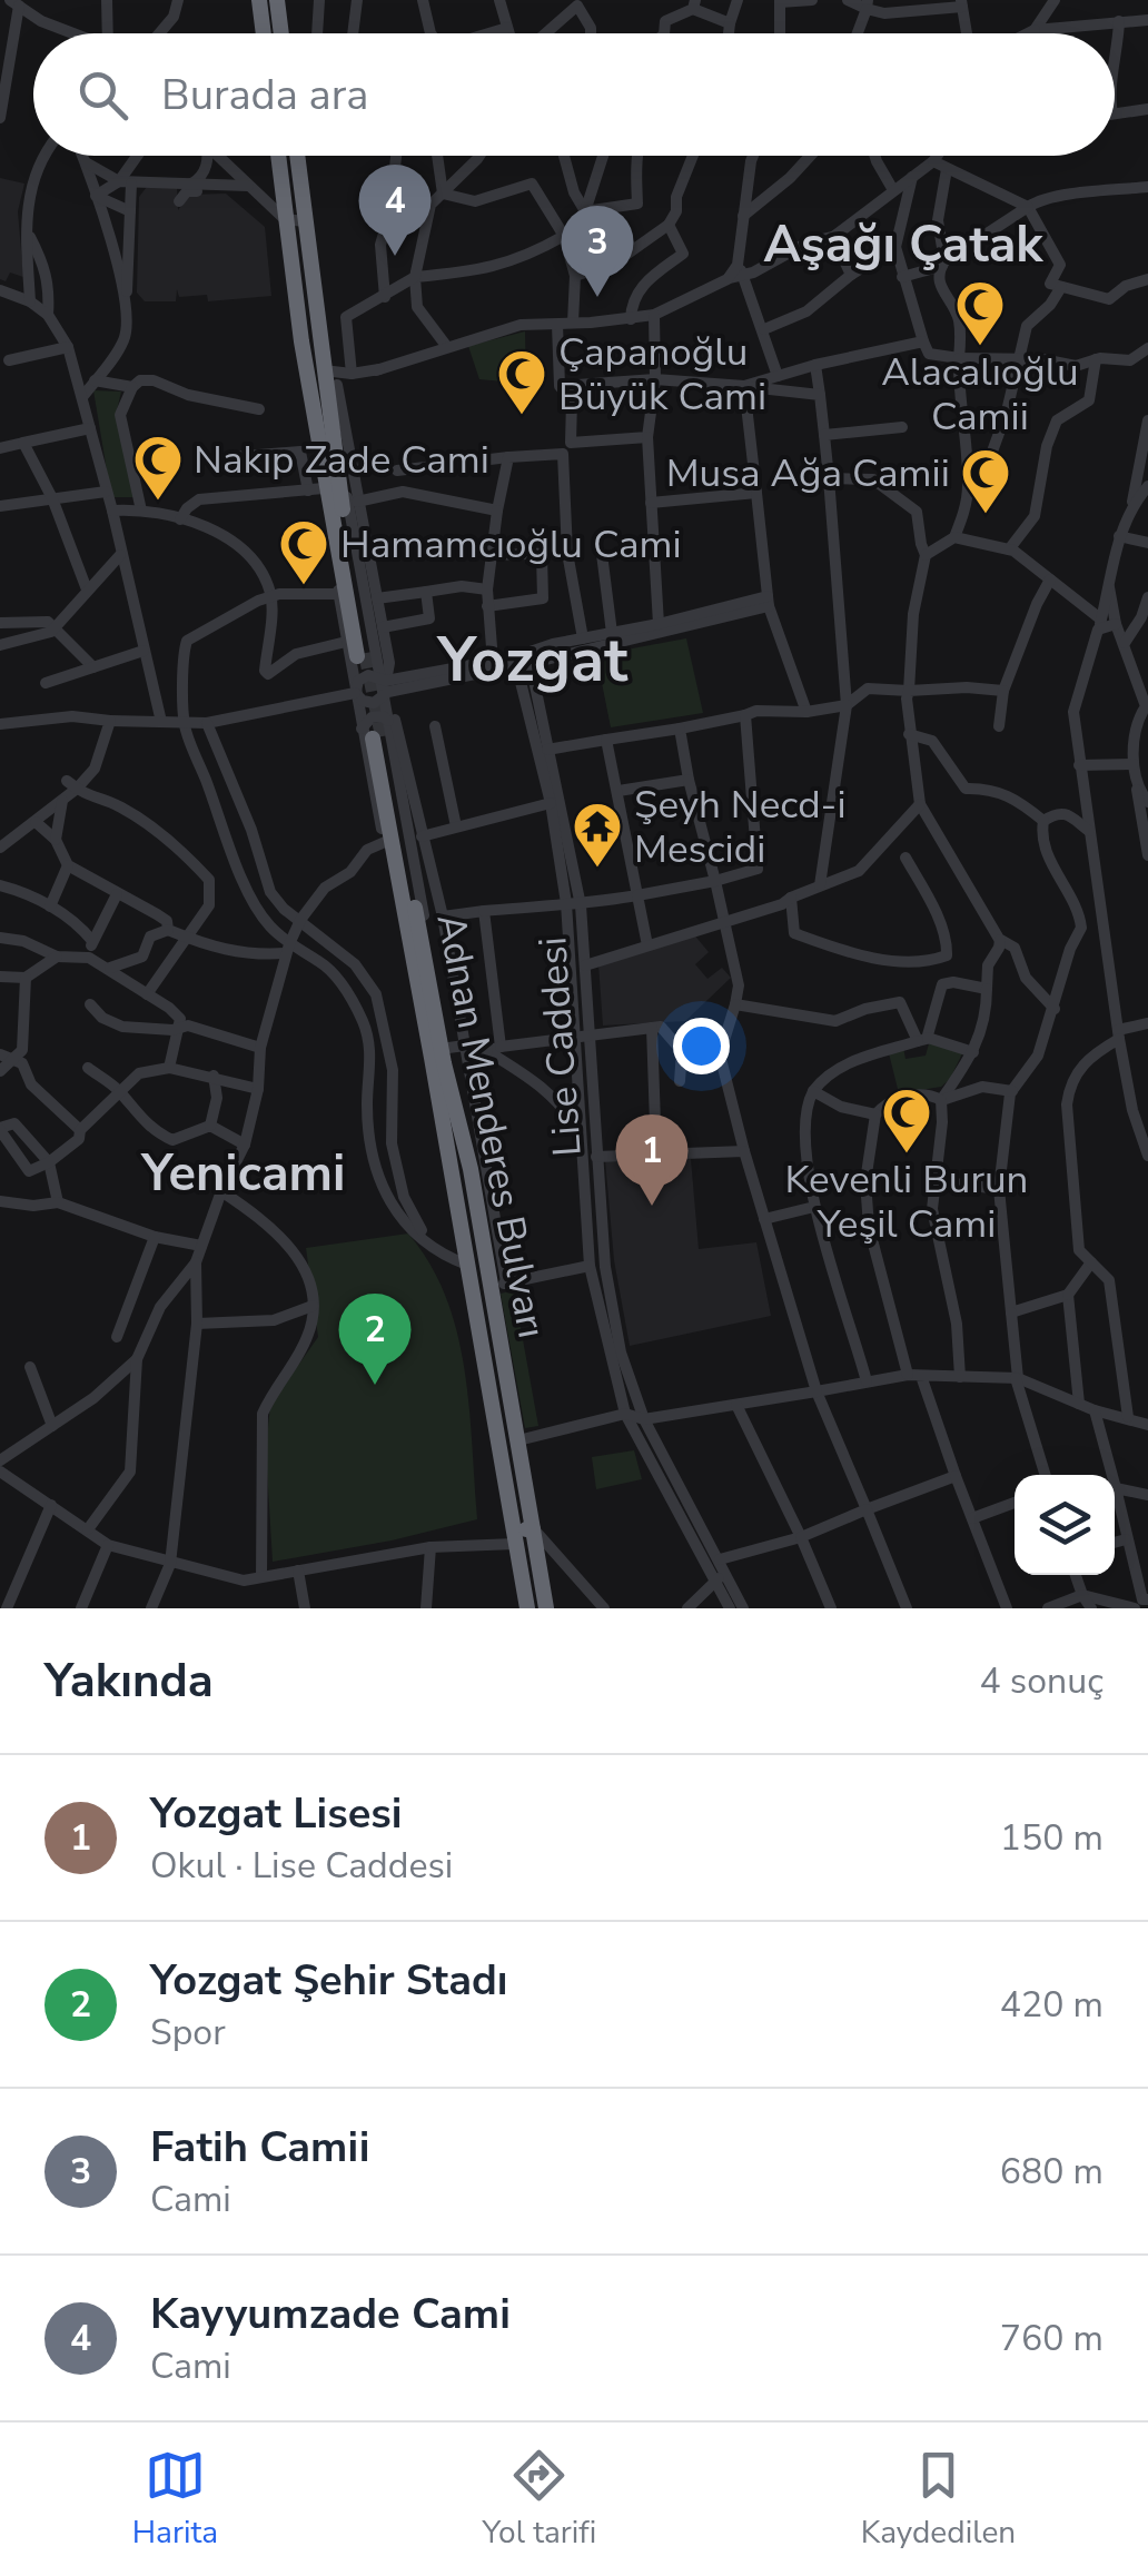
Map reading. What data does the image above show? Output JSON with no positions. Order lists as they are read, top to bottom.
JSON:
{
  "streets": {
    "highway": ["Adnan Menderes Bulvarı"],
    "street": ["Lise Caddesi"]
  },
  "districts": ["Aşağı Çatak", "Yozgat", "Yenicami"],
  "places": {
    "mosque": [
      "Alacalıoğlu Camii",
      "Çapanoğlu Büyük Cami",
      "Nakıp Zade Cami",
      "Musa Ağa Camii",
      "Hamamcıoğlu Cami",
      "Kevenli Burun Yeşil Cami"
    ],
    "temple": ["Şeyh Necd-i Mescidi"]
  },
  "page": {
    "search": "Burada ara",
    "pins": [
      "4",
      "3",
      "1",
      "2"
    ],
    "heading": ["Yakında", "4 sonuç"],
    "list": [
      {
        "mark": "1",
        "name": "Yozgat Lisesi",
        "note": "Okul · Lise Caddesi",
        "value": "150 m"
      },
      {
        "mark": "2",
        "name": "Yozgat Şehir Stadı",
        "note": "Spor",
        "value": "420 m"
      },
      {
        "mark": "3",
        "name": "Fatih Camii",
        "note": "Cami",
        "value": "680 m"
      },
      {
        "mark": "4",
        "name": "Kayyumzade Cami",
        "note": "Cami",
        "value": "760 m"
      }
    ],
    "nav": ["Harita", "Yol tarifi", "Kaydedilen"]
  }
}
